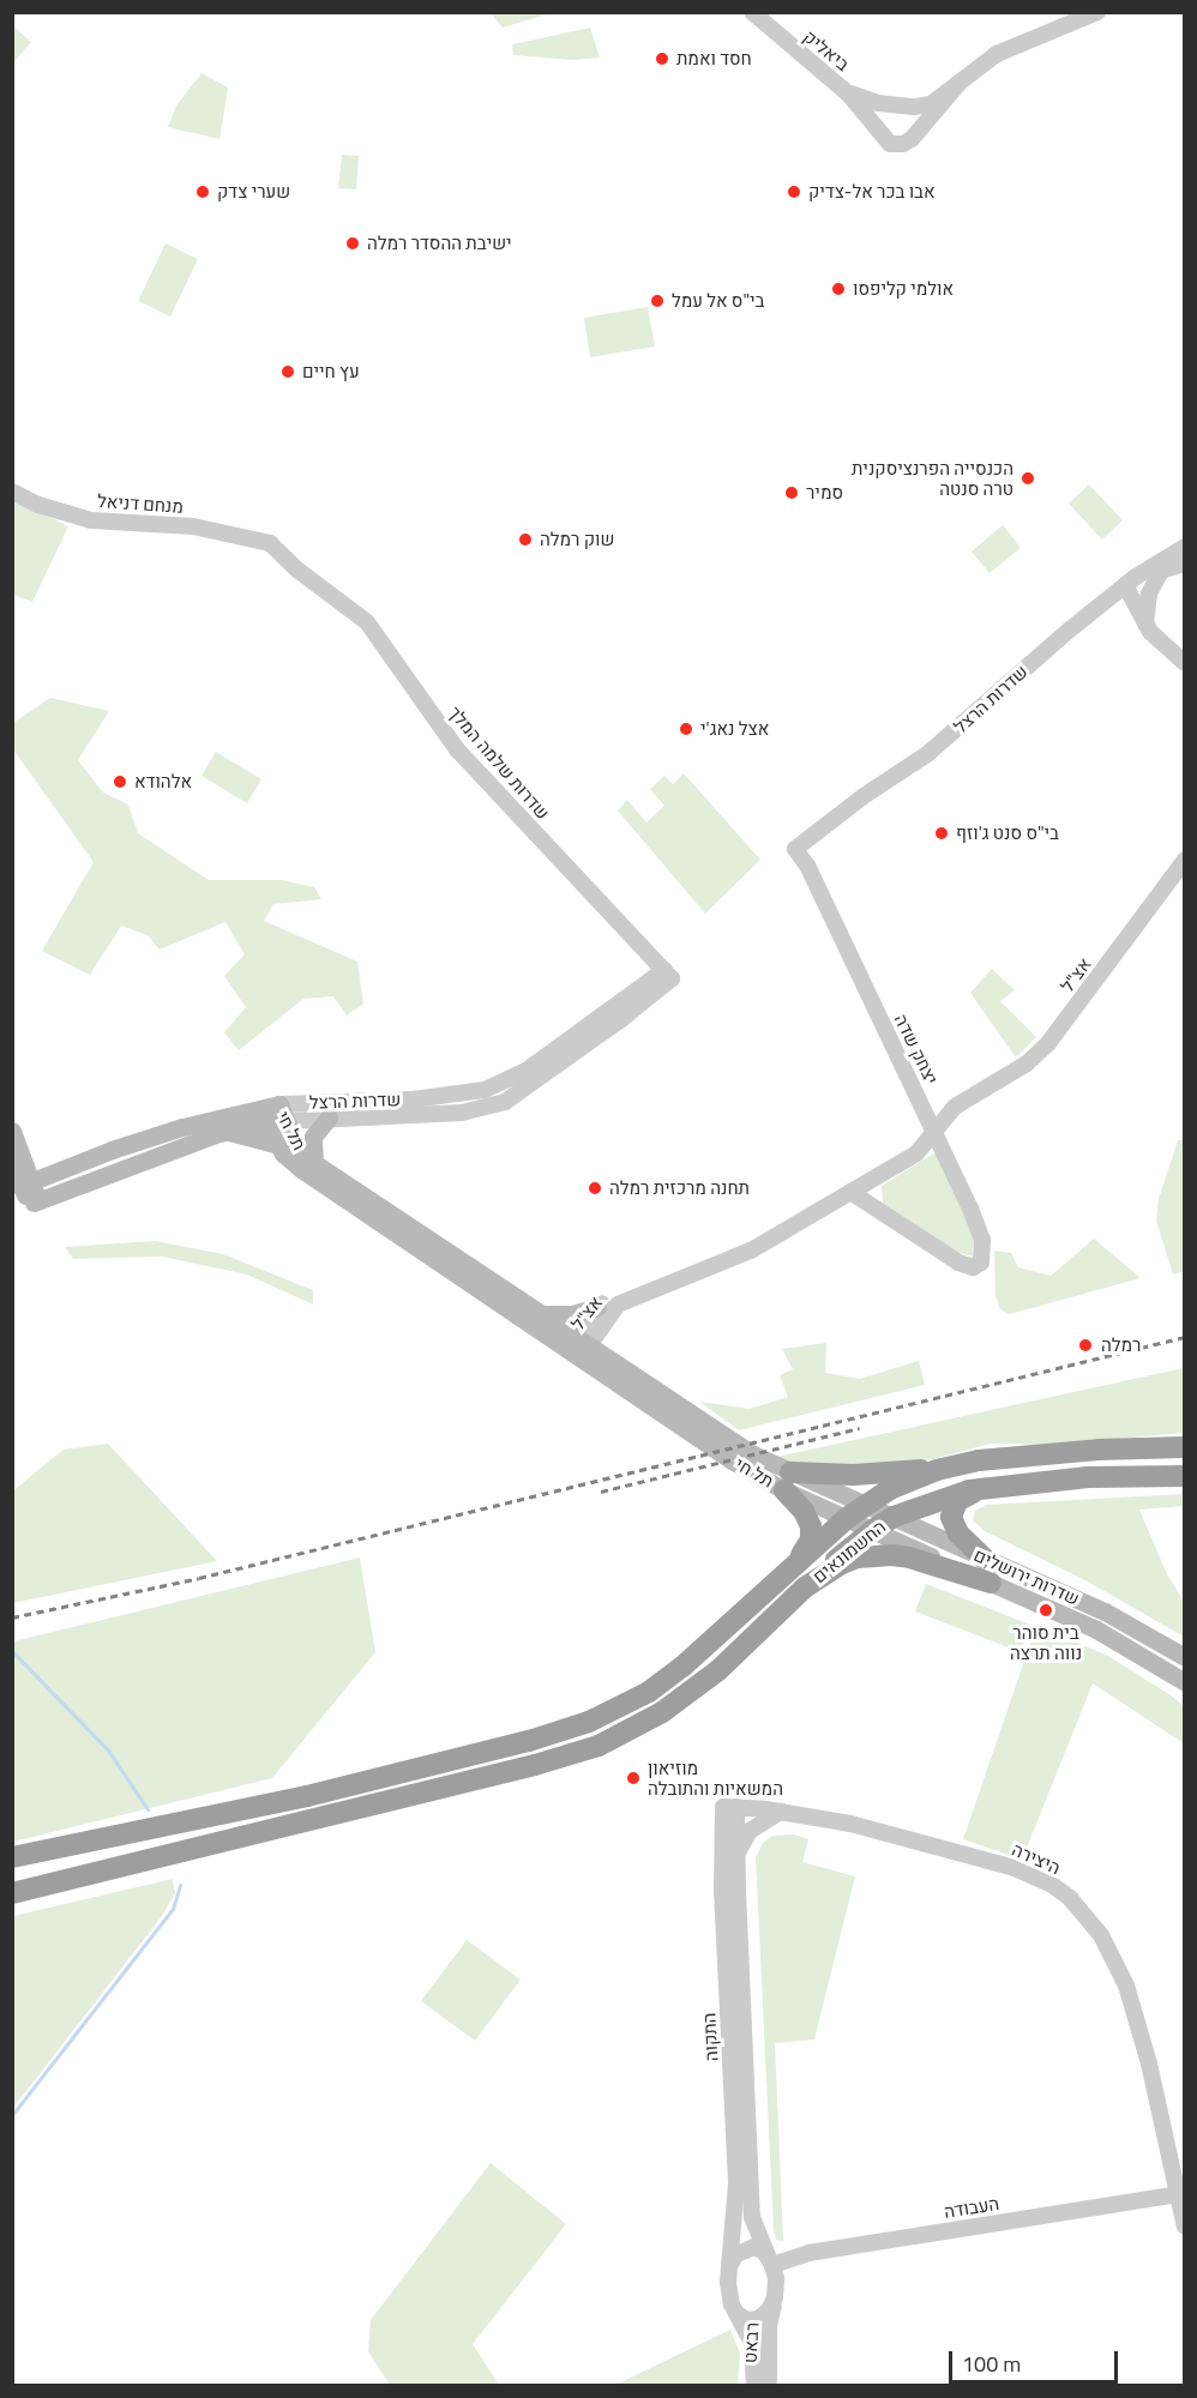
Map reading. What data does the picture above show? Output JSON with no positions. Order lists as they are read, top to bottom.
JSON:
{
  "streets": {
    "highway": ["החשמונאים"],
    "main road": ["שדרות הרצל", "תל חי", "שדרות ירושלים"],
    "street": [
      "ביאליק",
      "מנחם דניאל",
      "שדרות שלמה המלך",
      "אצ\"ל",
      "יצחק שדה",
      "היצירה",
      "התקוה",
      "העבודה",
      "רבאט"
    ]
  },
  "crossings": [
    ["מנחם דניאל", "שדרות שלמה המלך"],
    ["שדרות הרצל", "שדרות שלמה המלך"],
    ["שדרות הרצל", "יצחק שדה"],
    ["שדרות הרצל", "תל חי"],
    ["אצ\"ל", "יצחק שדה"],
    ["אצ\"ל", "תל חי"],
    ["תל חי", "החשמונאים"],
    ["תל חי", "שדרות ירושלים"],
    ["החשמונאים", "שדרות ירושלים"],
    ["היצירה", "התקוה"],
    ["היצירה", "העבודה"],
    ["התקוה", "העבודה"],
    ["התקוה", "רבאט"],
    ["העבודה", "רבאט"]
  ],
  "places": [
    "חסד ואמת",
    "שערי צדק",
    "אבו בכר אל-צדיק",
    "ישיבת ההסדר רמלה",
    "אולמי קליפסו",
    "בי\"ס אל עמל",
    "עץ חיים",
    "הכנסייה הפרנציסקנית טרה סנטה",
    "סמיר",
    "שוק רמלה",
    "אצל נאג'י",
    "אלהודא",
    "בי\"ס סנט ג'וזף",
    "תחנה מרכזית רמלה",
    "רמלה",
    "בית סוהר נווה תרצה",
    "מוזיאון המשאיות והתובלה"
  ],
  "scale_bar": "100 m"
}
